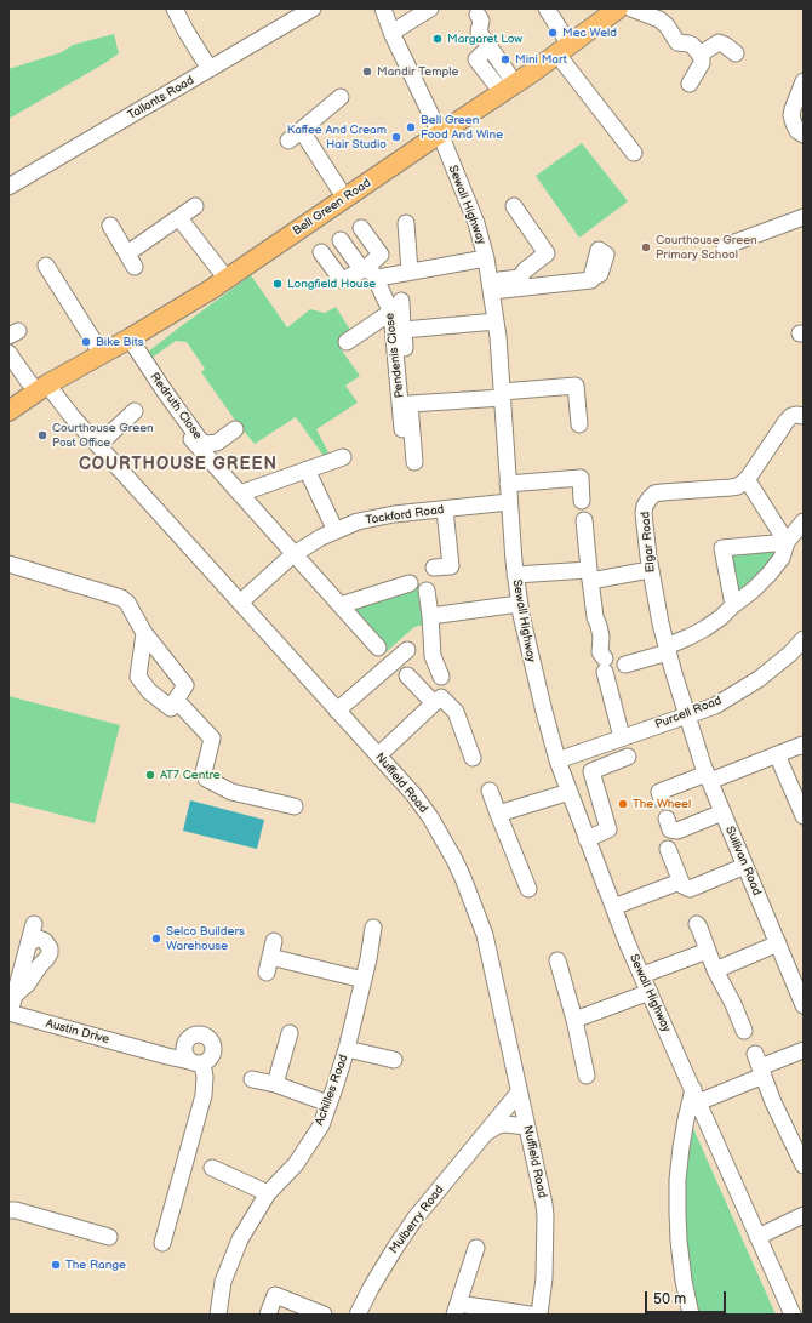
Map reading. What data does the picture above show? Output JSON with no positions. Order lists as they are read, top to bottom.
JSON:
{
  "streets": {
    "main road": ["Bell Green Road"],
    "street": [
      "Tallants Road",
      "Sewall Highway",
      "Pendenis Close",
      "Redruth Close",
      "Tackford Road",
      "Elgar Road",
      "Purcell Road",
      "Nuffield Road",
      "Sullivan Road",
      "Austin Drive",
      "Achilles Road",
      "Mulberry Road"
    ]
  },
  "crossings": [
    ["Sewall Highway", "Bell Green Road"],
    ["Sewall Highway", "Tackford Road"],
    ["Sewall Highway", "Purcell Road"],
    ["Bell Green Road", "Redruth Close"],
    ["Bell Green Road", "Nuffield Road"],
    ["Tackford Road", "Nuffield Road"],
    ["Elgar Road", "Purcell Road"],
    ["Elgar Road", "Sullivan Road"],
    ["Purcell Road", "Sullivan Road"],
    ["Nuffield Road", "Mulberry Road"]
  ],
  "districts": ["COURTHOUSE GREEN"],
  "places": [
    "Mec Weld",
    "Margaret Low",
    "Mini Mart",
    "Mandir Temple",
    "Bell Green Food And Wine",
    "Kaffee And Cream Hair Studio",
    "Courthouse Green Primary School",
    "Longfield House",
    "Bike Bits",
    "Courthouse Green Post Office",
    "AT7 Centre",
    "The Wheel",
    "Selco Builders Warehouse",
    "The Range"
  ],
  "scale_bar": "50 m"
}
